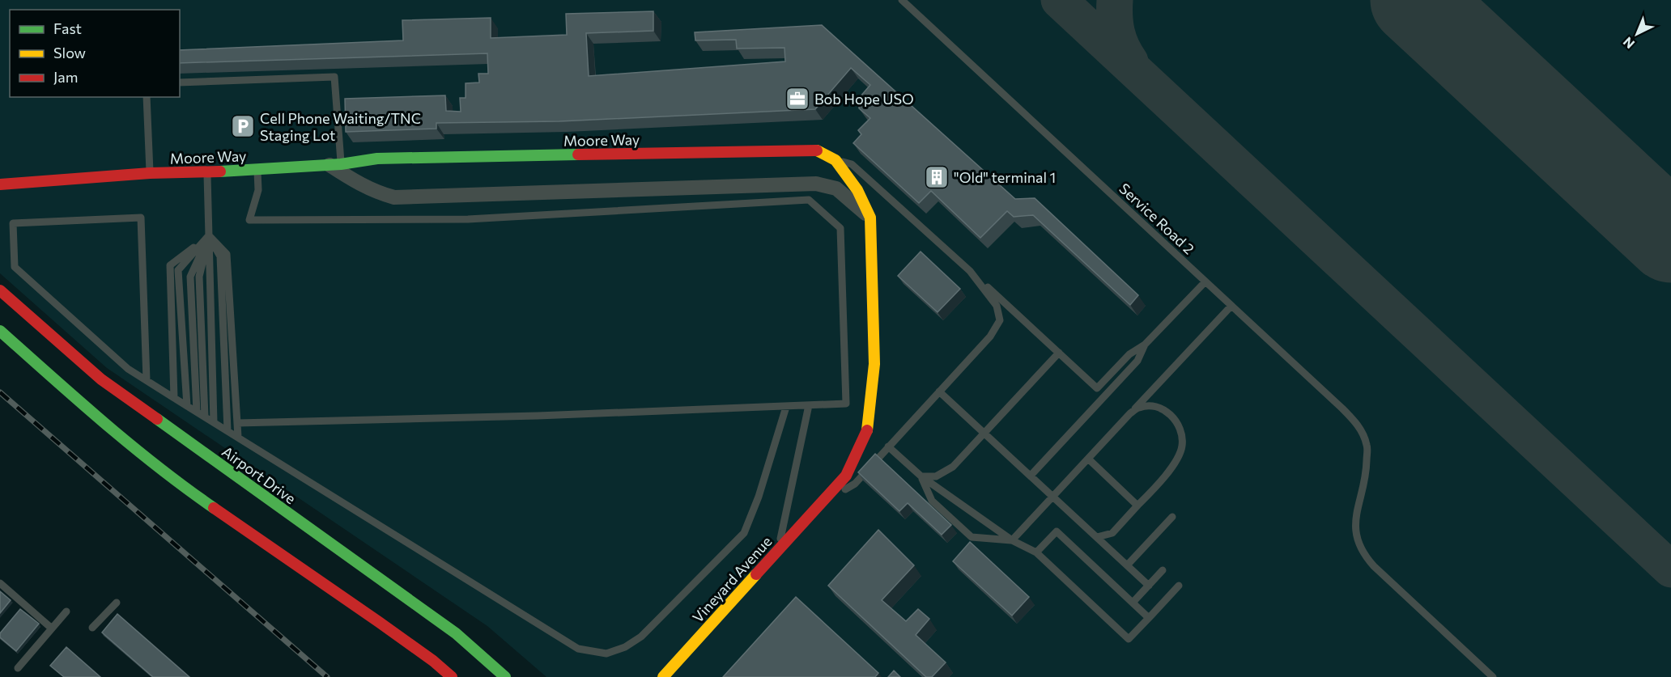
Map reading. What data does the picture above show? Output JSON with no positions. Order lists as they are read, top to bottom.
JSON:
{
  "streets": {
    "street": ["Moore Way", "Airport Drive", "Vineyard Avenue"],
    "lane": ["Service Road 2"]
  },
  "places": {
    "office": ["Bob Hope USO"],
    "parking": ["Cell Phone Waiting/TNC Staging Lot"],
    "building": ["\"Old\" terminal 1"]
  },
  "legend": ["Fast", "Slow", "Jam"],
  "north": "bottom left"
}
